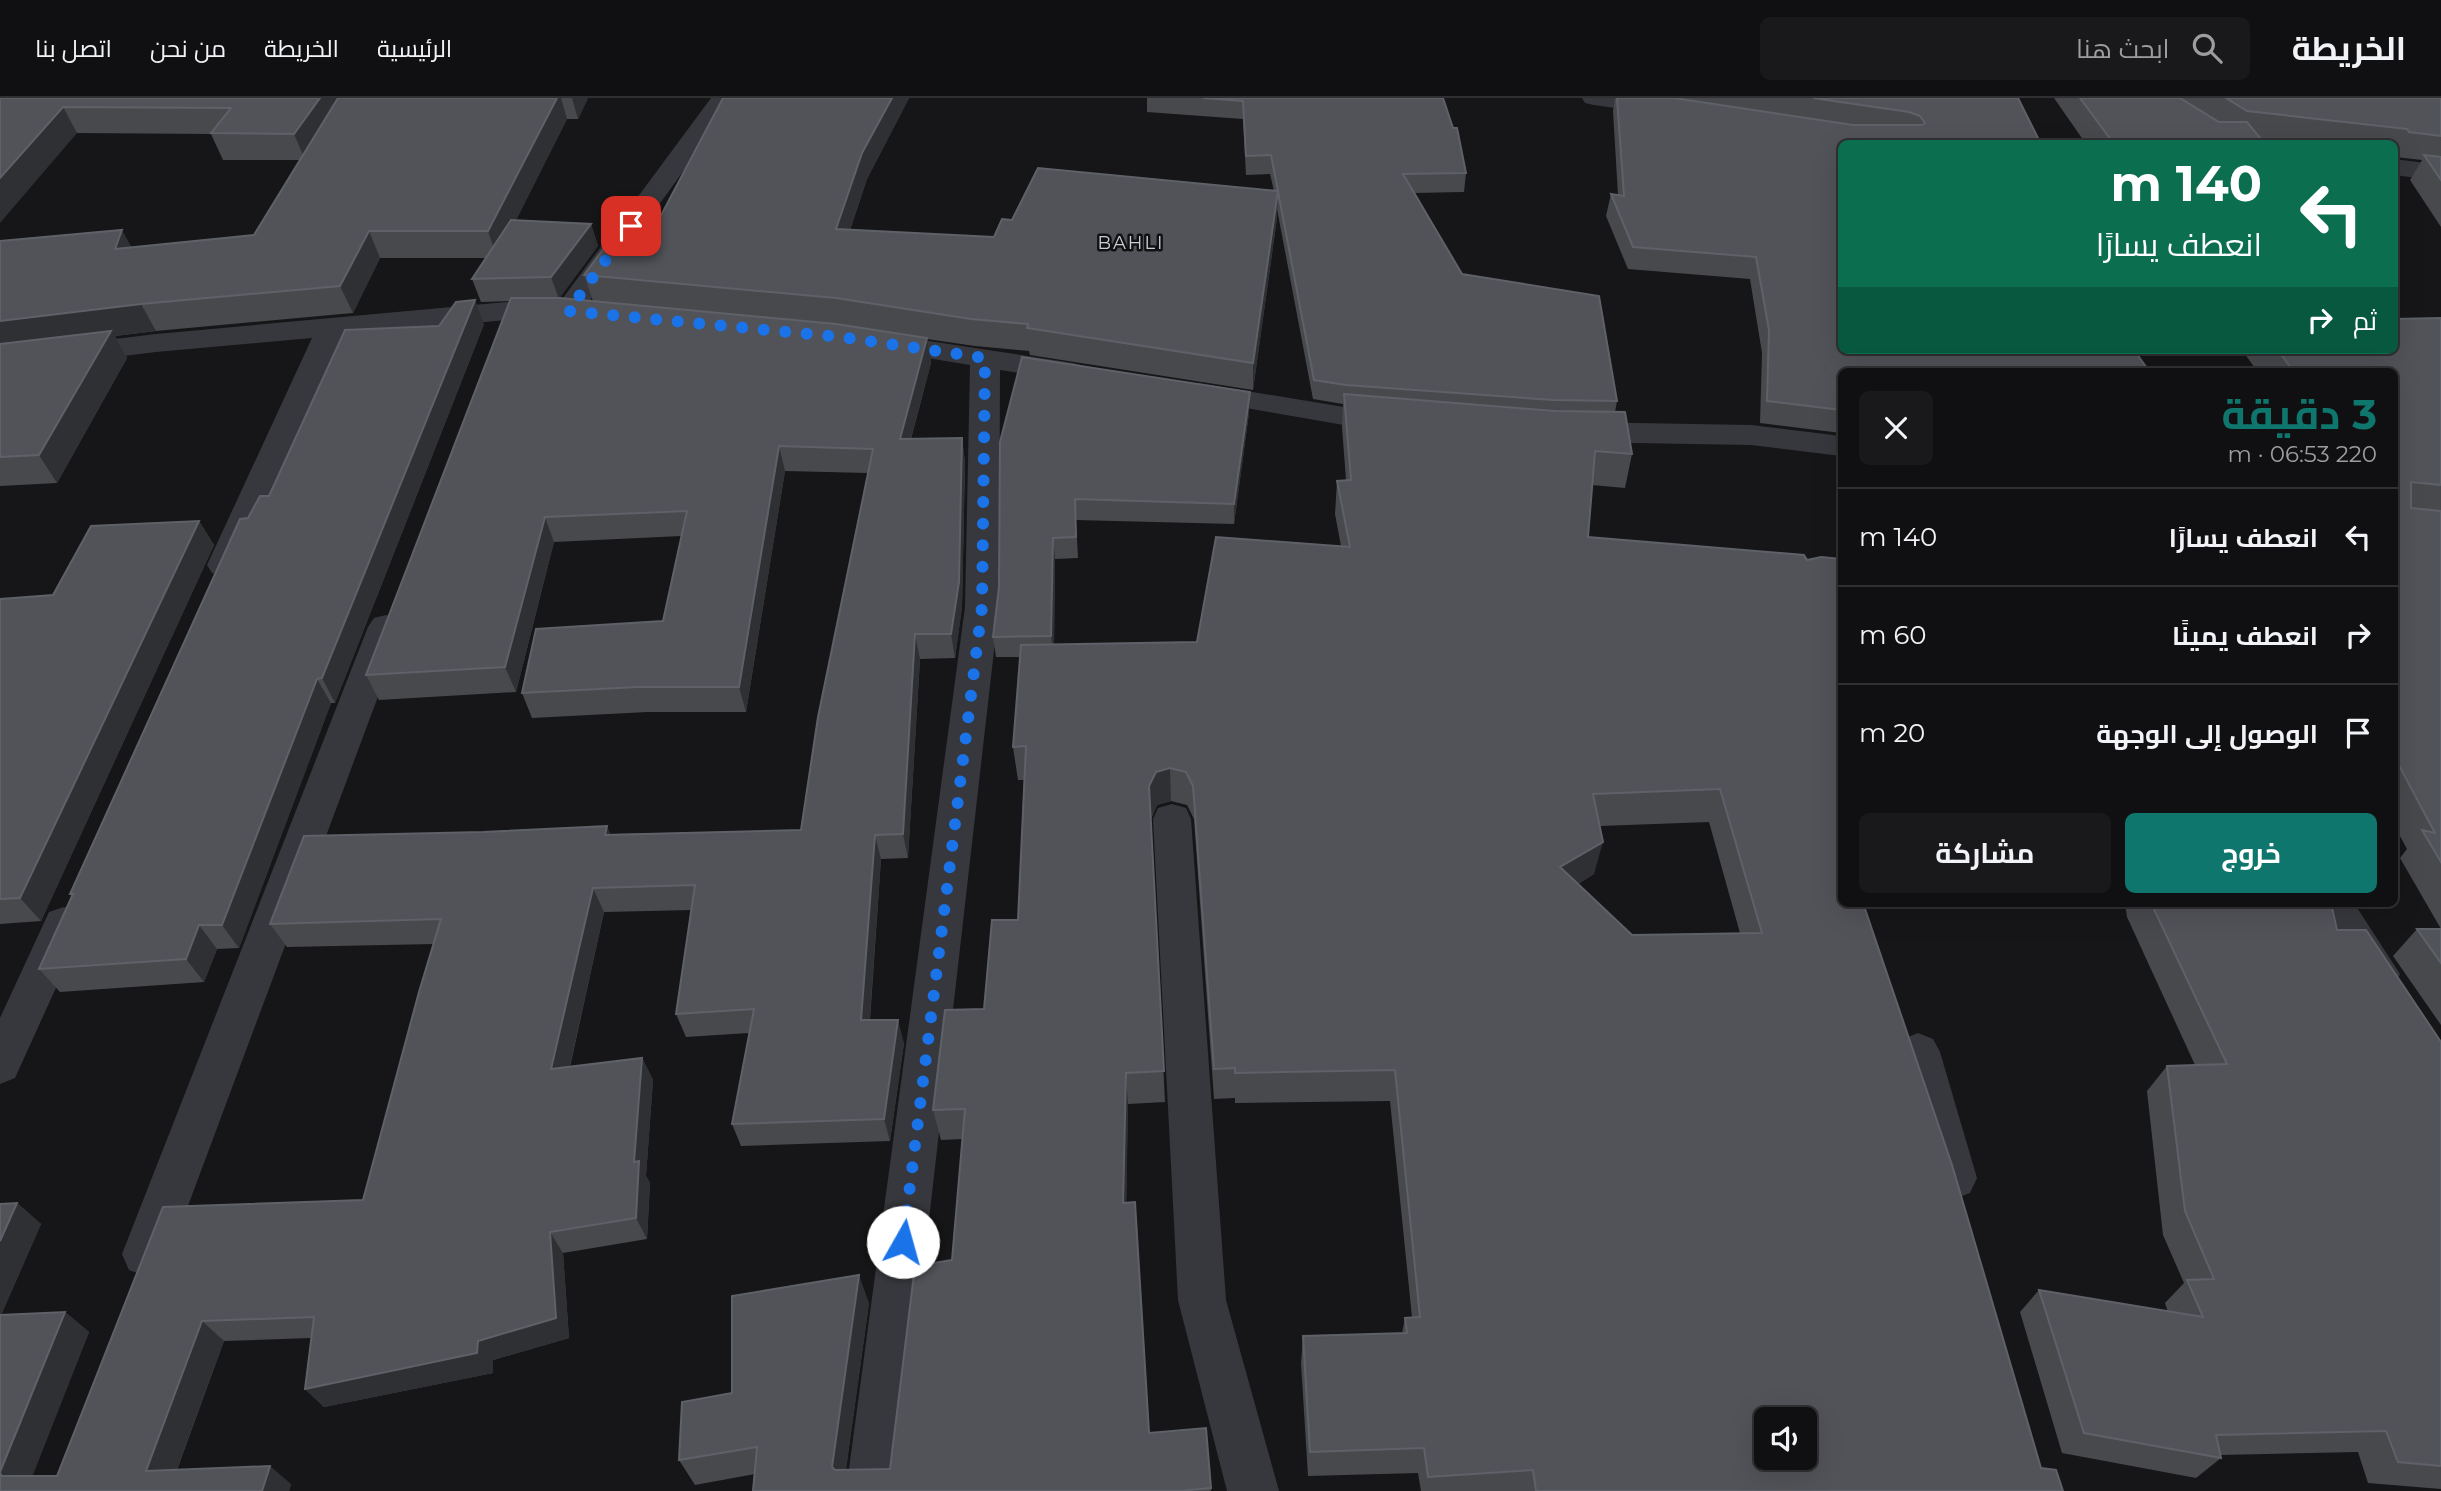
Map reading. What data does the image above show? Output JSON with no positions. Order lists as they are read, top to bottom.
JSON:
{
  "districts": ["BAHLI"],
  "page": {
    "header": "الخريطة",
    "search": "ابحث هنا",
    "nav": [
      "الرئيسية",
      "الخريطة",
      "من نحن",
      "اتصل بنا"
    ],
    "turn": ["140 m", "انعطف يسارًا"],
    "then": "ثم",
    "heading": ["3 دقيقة", "220 m · 06:53"],
    "list": [
      {
        "name": "انعطف يسارًا",
        "value": "140 m"
      },
      {
        "name": "انعطف يمينًا",
        "value": "60 m"
      },
      {
        "name": "الوصول إلى الوجهة",
        "value": "20 m"
      }
    ],
    "buttons": ["خروج", "مشاركة"]
  }
}
